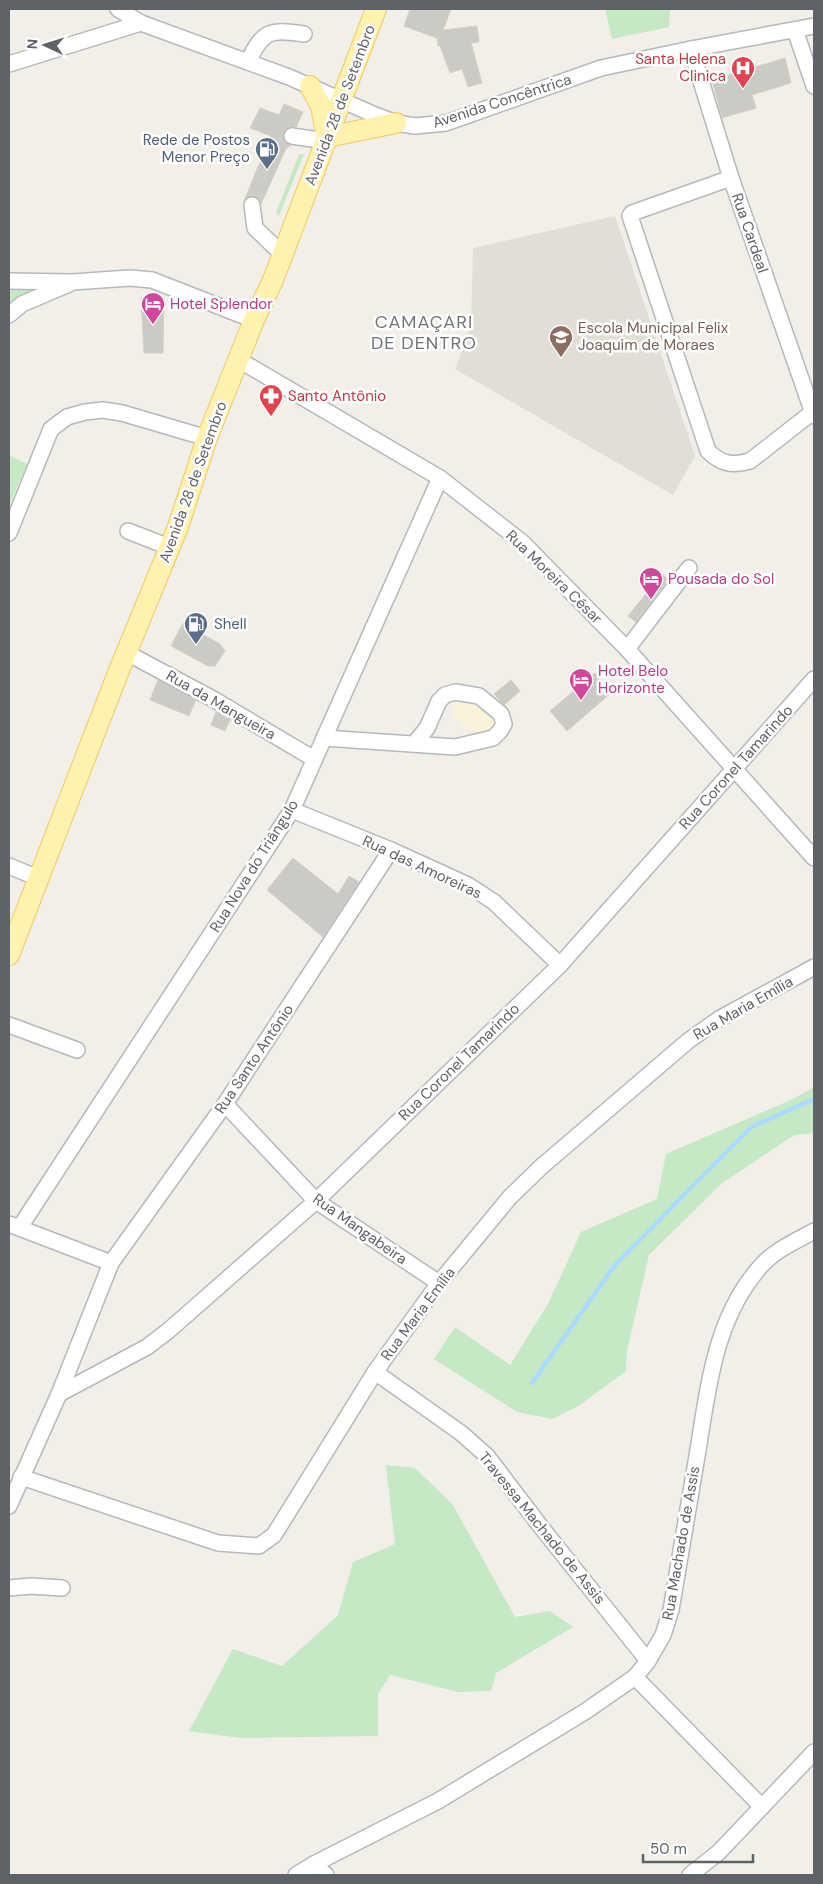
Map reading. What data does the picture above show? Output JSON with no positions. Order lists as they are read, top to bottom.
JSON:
{
  "streets": {
    "main road": ["Avenida 28 de Setembro"],
    "street": [
      "Avenida Concêntrica",
      "Rua Cardeal",
      "Rua Moreira César",
      "Rua da Mangueira",
      "Rua Coronel Tamarindo",
      "Rua Nova do Triângulo",
      "Rua das Amoreiras",
      "Rua Maria Emília",
      "Rua Santo Antônio",
      "Rua Mangabeira",
      "Travessa Machado de Assis",
      "Rua Machado de Assis"
    ]
  },
  "crossings": [
    ["Avenida Concêntrica", "Avenida 28 de Setembro"],
    ["Avenida Concêntrica", "Rua Cardeal"],
    ["Avenida 28 de Setembro", "Rua Moreira César"],
    ["Avenida 28 de Setembro", "Rua da Mangueira"],
    ["Rua Moreira César", "Rua Coronel Tamarindo"],
    ["Rua Moreira César", "Rua Nova do Triângulo"],
    ["Rua da Mangueira", "Rua Nova do Triângulo"],
    ["Rua Coronel Tamarindo", "Rua das Amoreiras"],
    ["Rua Coronel Tamarindo", "Rua Santo Antônio"],
    ["Rua Coronel Tamarindo", "Rua Mangabeira"],
    ["Rua Nova do Triângulo", "Rua das Amoreiras"],
    ["Rua das Amoreiras", "Rua Santo Antônio"],
    ["Rua Maria Emília", "Rua Santo Antônio"],
    ["Rua Maria Emília", "Rua Mangabeira"],
    ["Rua Maria Emília", "Travessa Machado de Assis"],
    ["Rua Santo Antônio", "Rua Mangabeira"],
    ["Travessa Machado de Assis", "Rua Machado de Assis"]
  ],
  "districts": ["CAMAÇARI DE DENTRO"],
  "places": {
    "hospital": ["Santa Helena Clinica"],
    "fuel station": ["Rede de Postos Menor Preço", "Shell"],
    "hotel": ["Hotel Splendor", "Pousada do Sol", "Hotel Belo Horizonte"],
    "school or university": ["Escola Municipal Felix Joaquim de Moraes"],
    "pharmacy": ["Santo Antônio"]
  },
  "scale_bar": "50 m",
  "north": "left"
}
